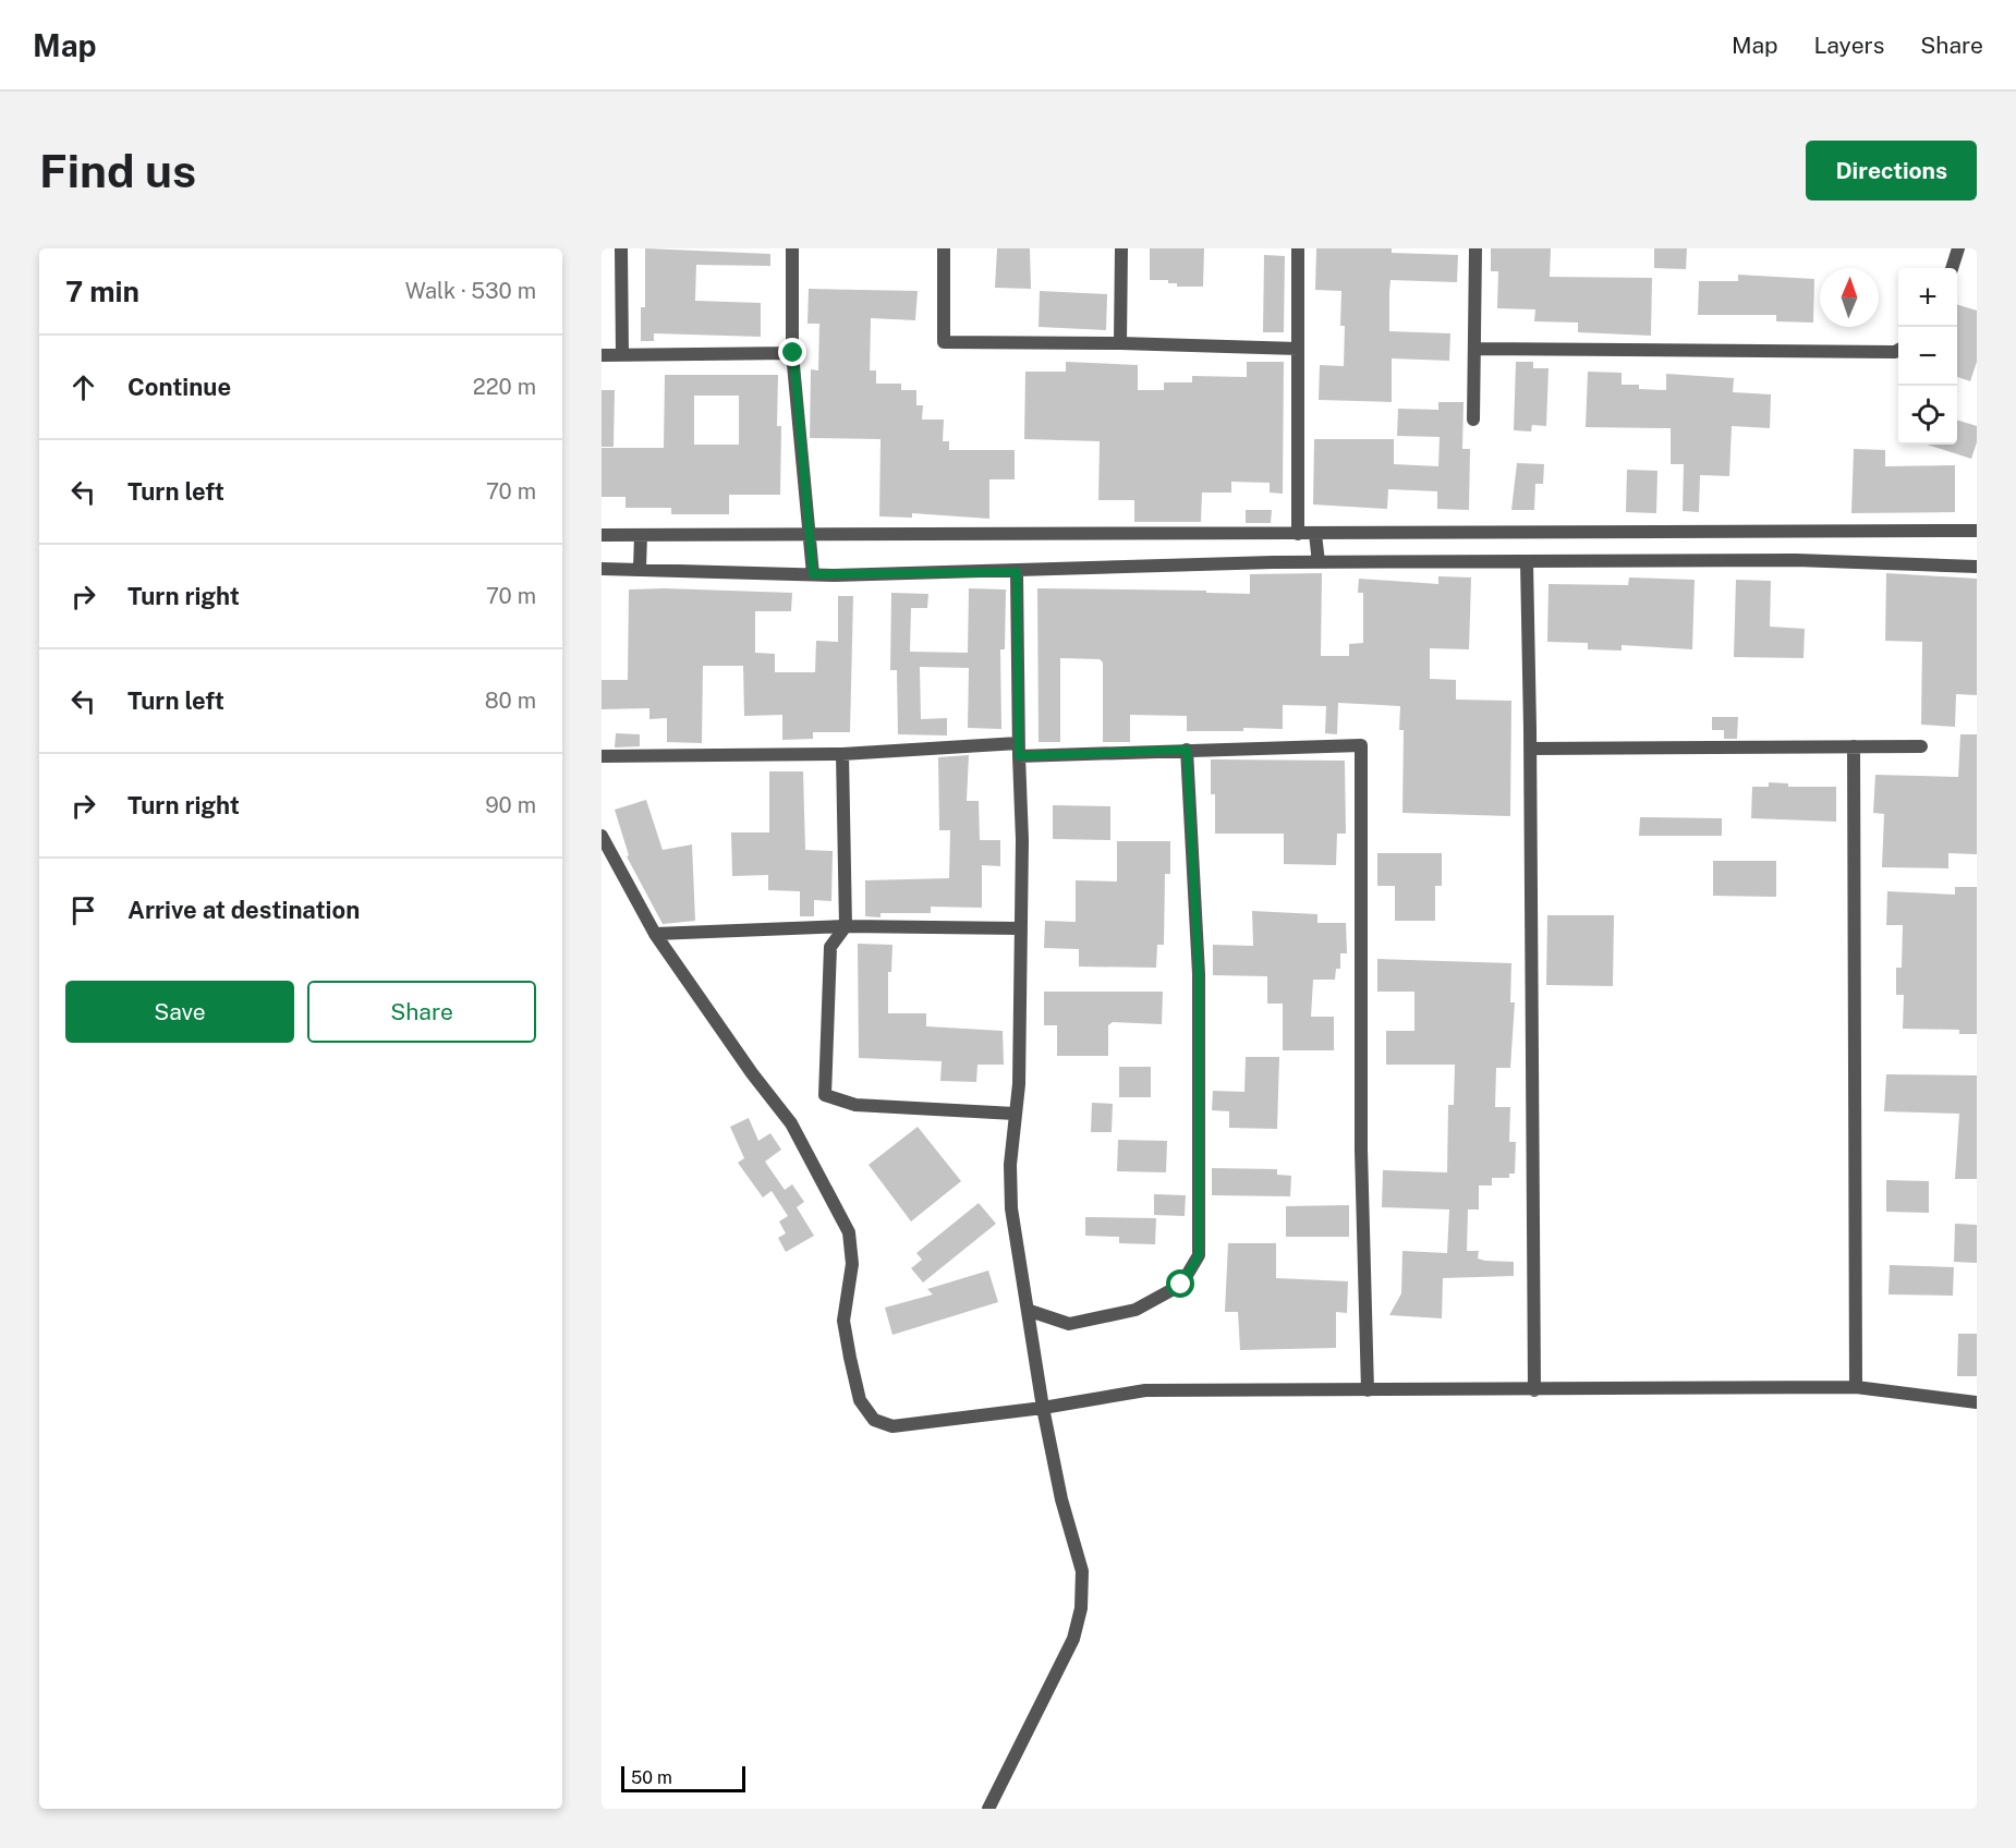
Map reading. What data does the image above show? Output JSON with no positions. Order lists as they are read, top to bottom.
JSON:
{
  "scale_bar": "50 m",
  "north": "top",
  "page": {
    "header": "Map",
    "nav": ["Map", "Layers", "Share"],
    "buttons": [
      "Directions",
      ["Save", "Share"]
    ],
    "title": "Find us",
    "heading": ["7 min", "Walk · 530 m"],
    "map_buttons": ["+", "−"],
    "list": [
      ["Continue", "220 m"],
      ["Turn left", "70 m"],
      ["Turn right", "70 m"],
      ["Turn left", "80 m"],
      ["Turn right", "90 m"],
      "Arrive at destination"
    ],
    "scale": "50 m"
  }
}
